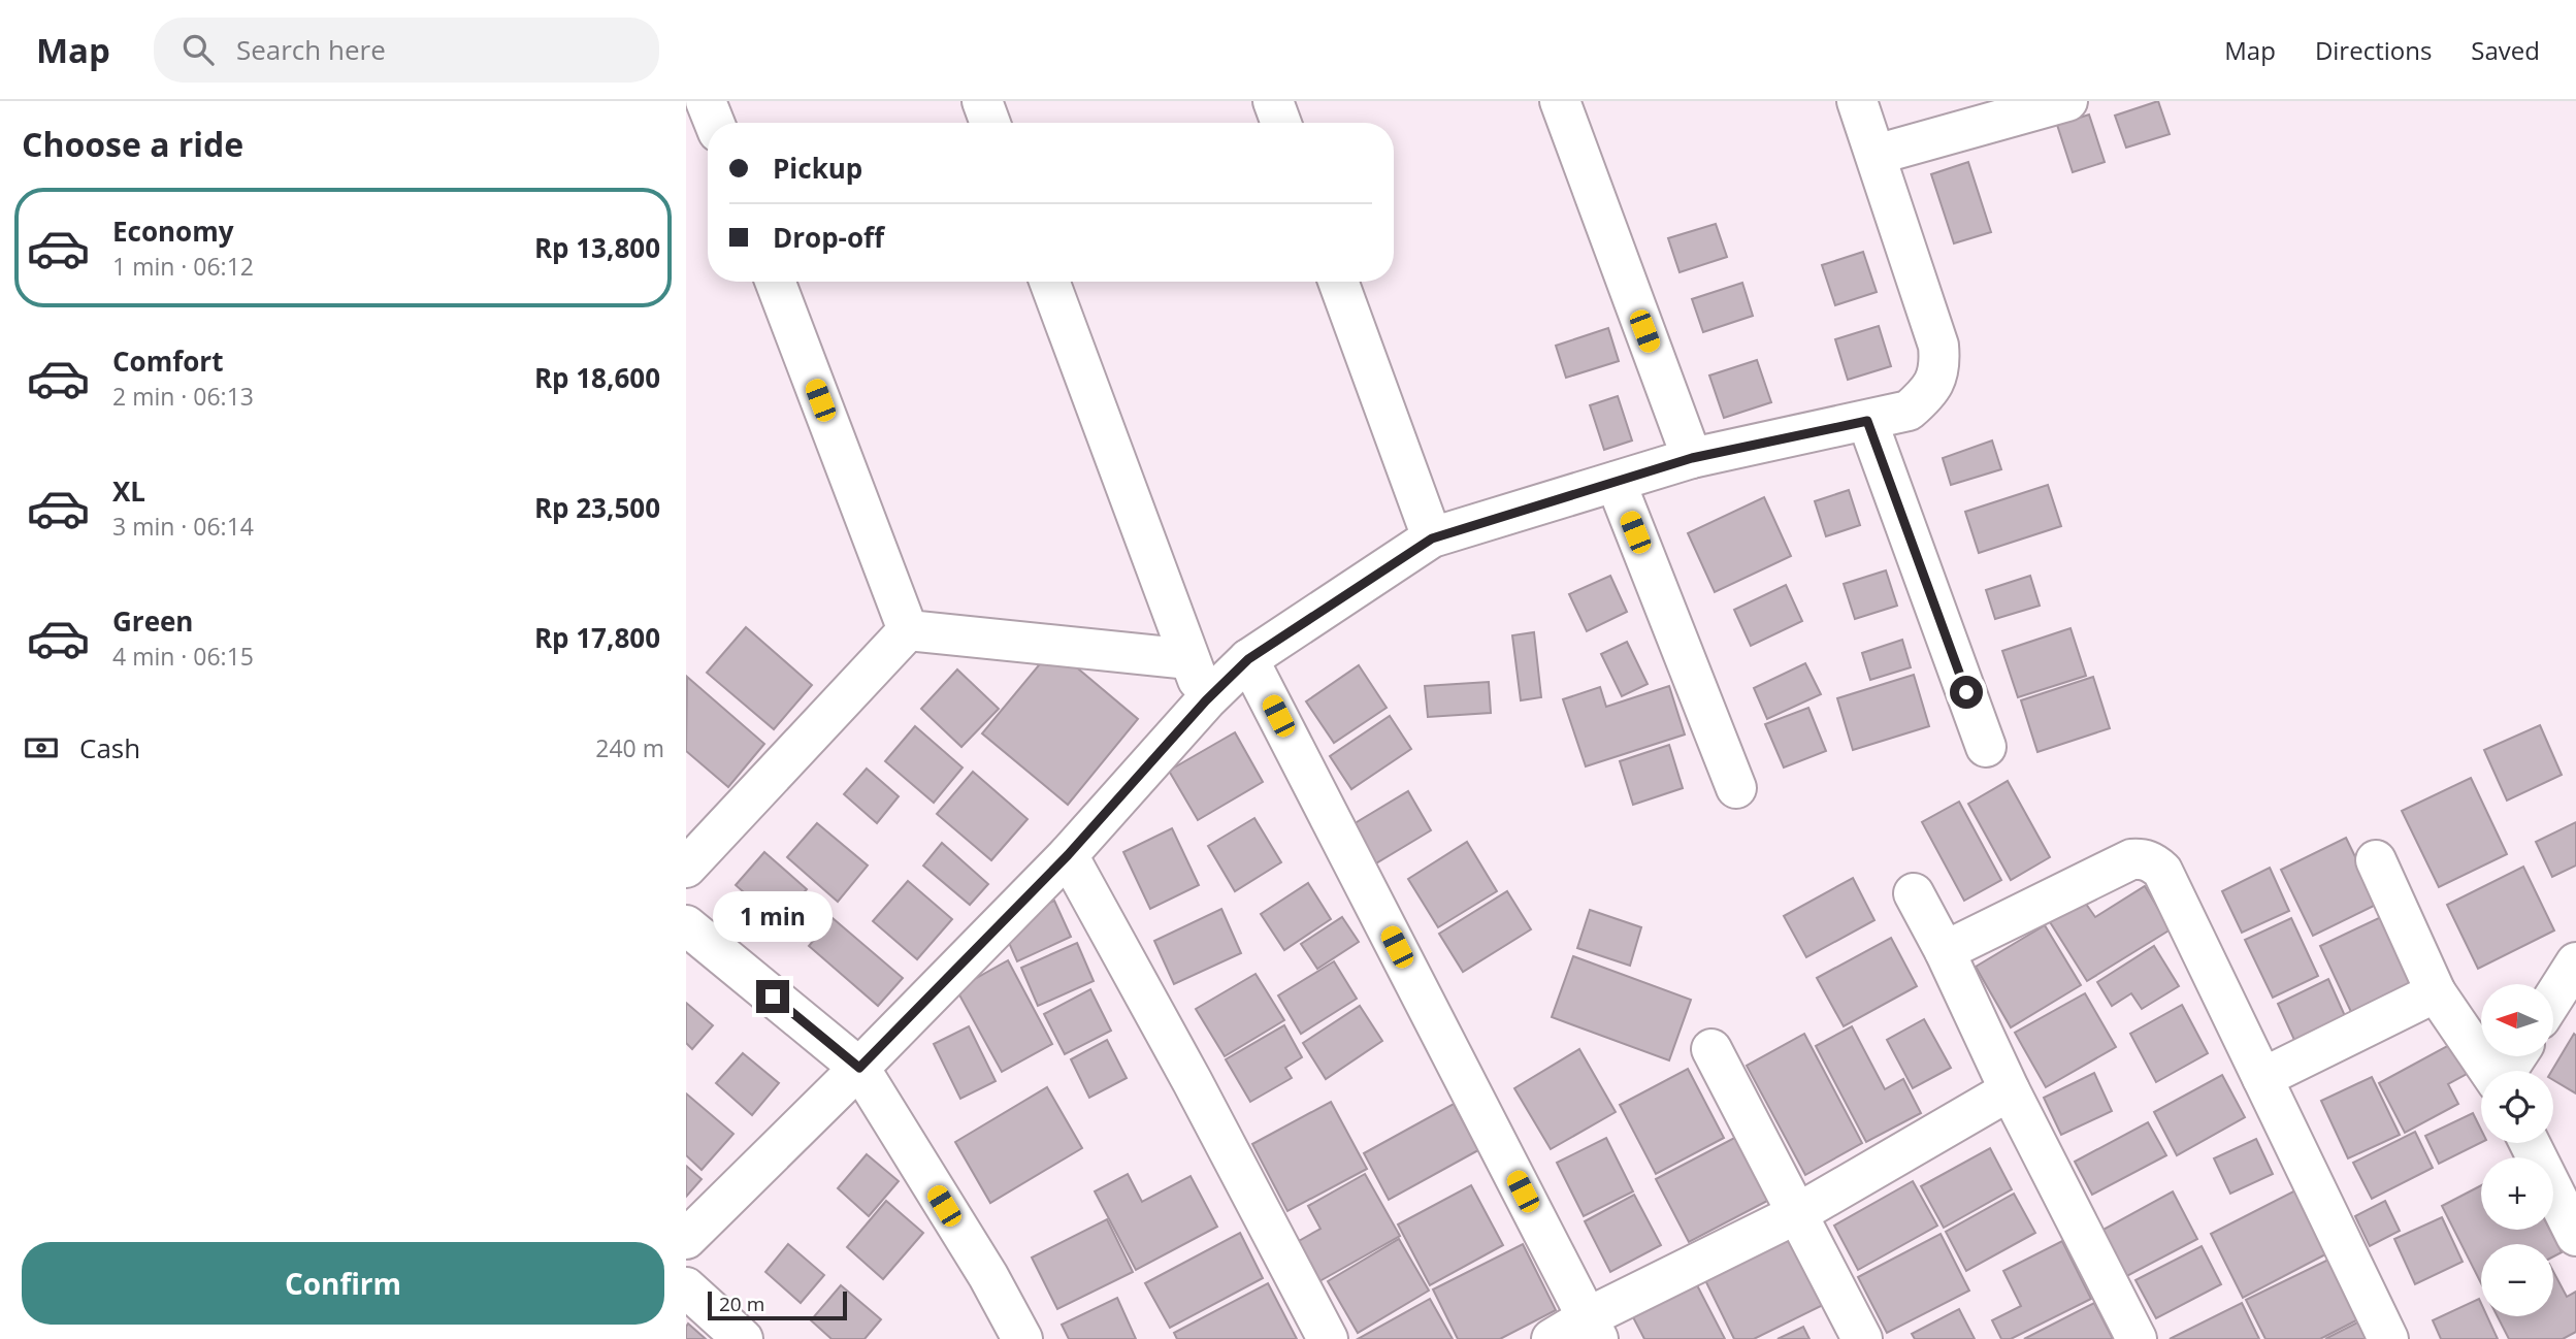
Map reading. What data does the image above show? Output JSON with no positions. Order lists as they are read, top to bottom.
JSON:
{
  "scale_bar": "20 m",
  "north": "left",
  "page": {
    "header": "Map",
    "search": "Search here",
    "nav": ["Map", "Directions", "Saved"],
    "heading": "Choose a ride",
    "banner": ["Pickup", "Drop-off"],
    "list": [
      {
        "name": "Economy",
        "note": "1 min · 06:12",
        "value": "Rp 13,800"
      },
      {
        "name": "Comfort",
        "note": "2 min · 06:13",
        "value": "Rp 18,600"
      },
      {
        "name": "XL",
        "note": "3 min · 06:14",
        "value": "Rp 23,500"
      },
      {
        "name": "Green",
        "note": "4 min · 06:15",
        "value": "Rp 17,800"
      }
    ],
    "pay": ["Cash", "240 m"],
    "bubble": "1 min",
    "map_buttons": ["+", "−"],
    "buttons": "Confirm",
    "scale": "20 m"
  }
}
